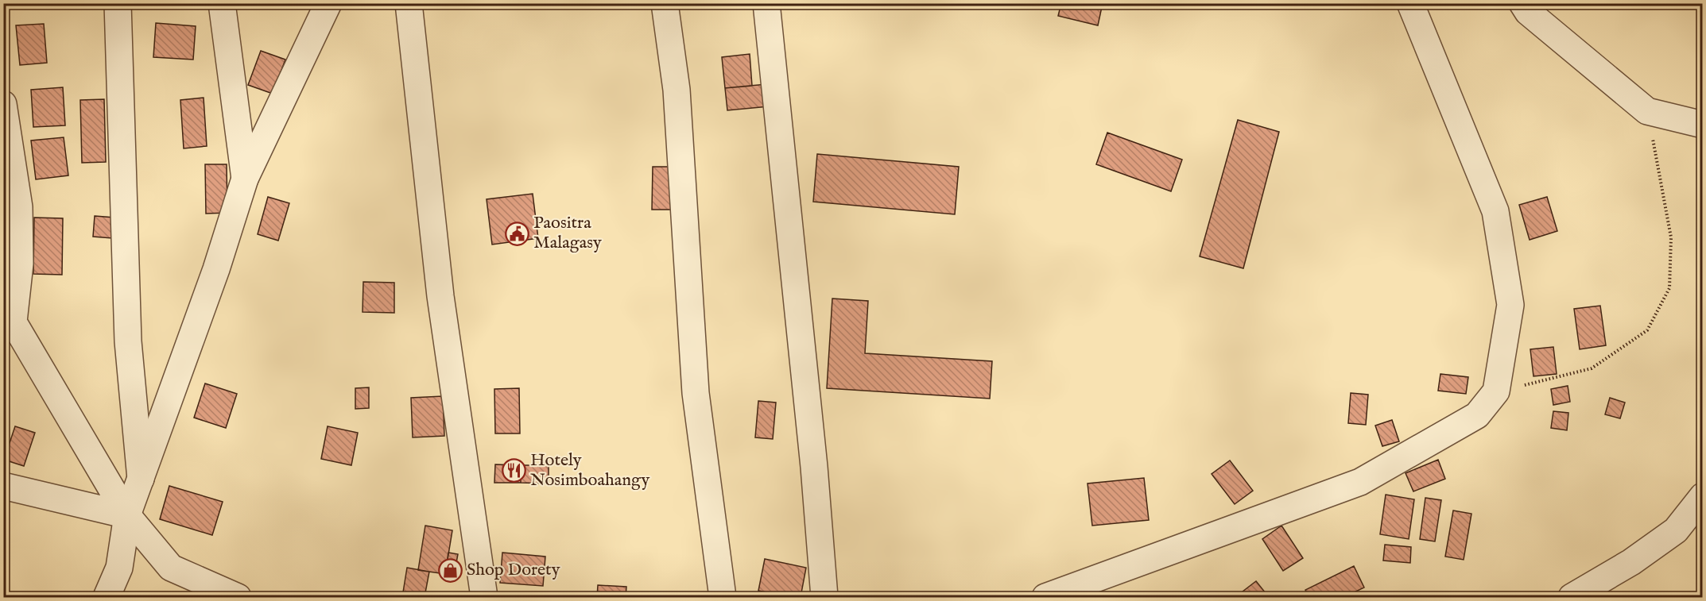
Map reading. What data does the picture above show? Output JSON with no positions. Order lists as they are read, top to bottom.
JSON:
{
  "places": {
    "public building": ["Paositra Malagasy"],
    "restaurant": ["Hotely Nosimboahangy"],
    "shop": ["Shop Dorety"]
  }
}
